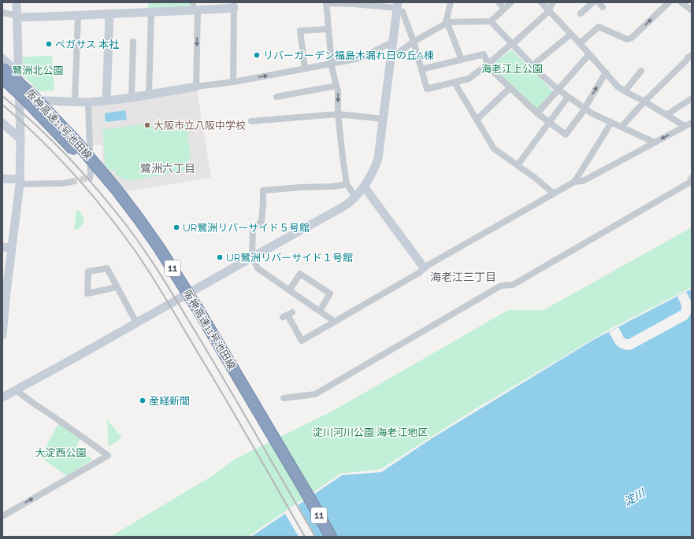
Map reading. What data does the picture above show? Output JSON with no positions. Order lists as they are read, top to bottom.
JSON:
{
  "streets": {
    "highway": ["阪神高速11号池田線", "11"]
  },
  "crossings": [
    ["阪神高速11号池田線", "11"]
  ],
  "districts": ["鷺洲六丁目", "海老江三丁目"],
  "water": ["淀川"],
  "parks": [
    "海老江上公園",
    "鷺洲北公園",
    "淀川河川公園 海老江地区",
    "大淀西公園"
  ],
  "places": [
    "ペガサス 本社",
    "リバーガーデン福島木漏れ日の丘A棟",
    "大阪市立八阪中学校",
    "UR鷺洲リバーサイド５号館",
    "UR鷺洲リバーサイド１号館",
    "産経新聞"
  ]
}
